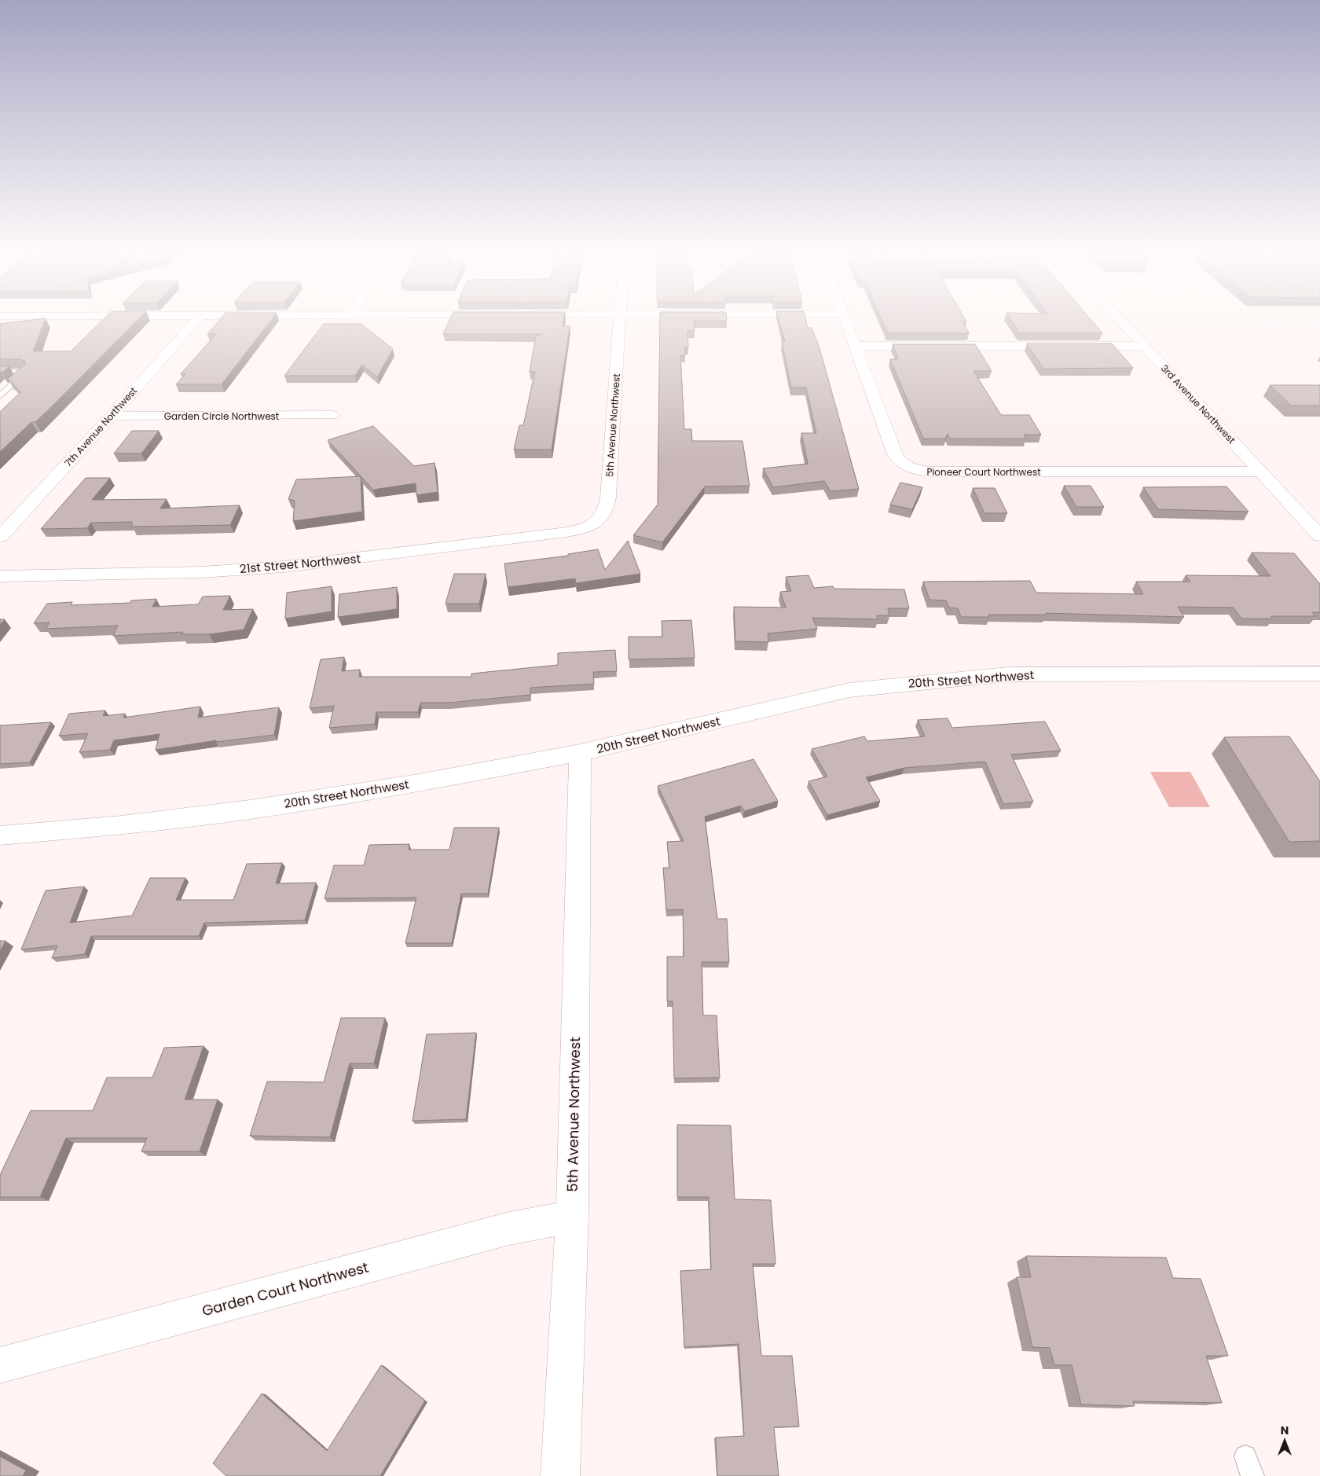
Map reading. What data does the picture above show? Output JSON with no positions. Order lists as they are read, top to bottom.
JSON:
{
  "streets": {
    "street": [
      "3rd Avenue Northwest",
      "Garden Circle Northwest",
      "5th Avenue Northwest",
      "7th Avenue Northwest",
      "Pioneer Court Northwest",
      "21st Street Northwest",
      "20th Street Northwest",
      "Garden Court Northwest"
    ]
  },
  "crossings": [
    ["3rd Avenue Northwest", "Pioneer Court Northwest"],
    ["Garden Circle Northwest", "7th Avenue Northwest"],
    ["5th Avenue Northwest", "21st Street Northwest"],
    ["5th Avenue Northwest", "20th Street Northwest"],
    ["5th Avenue Northwest", "Garden Court Northwest"]
  ],
  "north": "top"
}
